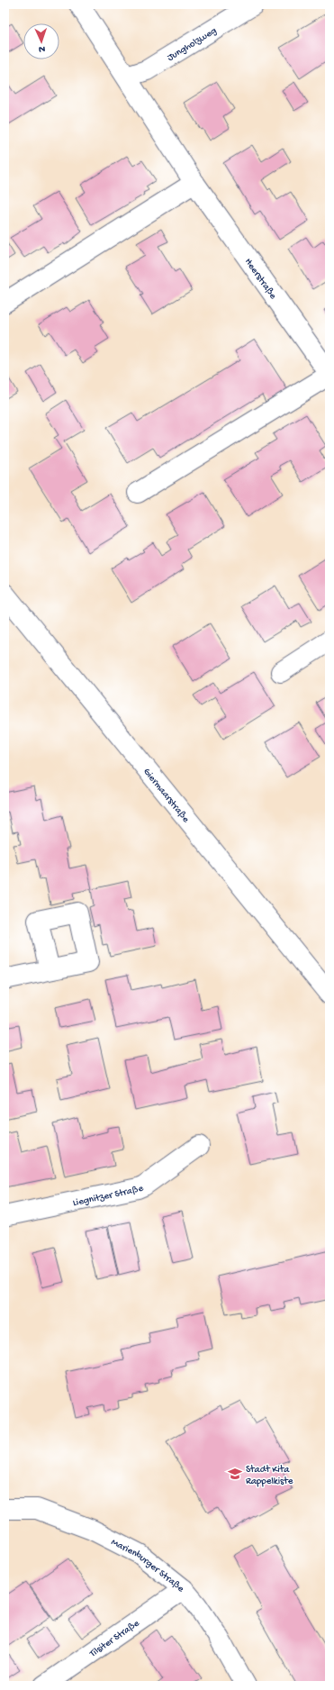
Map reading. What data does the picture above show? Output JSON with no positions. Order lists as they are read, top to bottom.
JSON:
{
  "streets": {
    "street": [
      "Jungholzweg",
      "Heerstraße",
      "Giermaarstraße",
      "Liegnitzer Straße",
      "Marienburger Straße",
      "Tilsiter Straße"
    ]
  },
  "crossings": [
    ["Jungholzweg", "Heerstraße"],
    ["Marienburger Straße", "Tilsiter Straße"]
  ],
  "places": {
    "school or university": ["Stadt Kita Rappelkiste"]
  },
  "north": "bottom"
}
